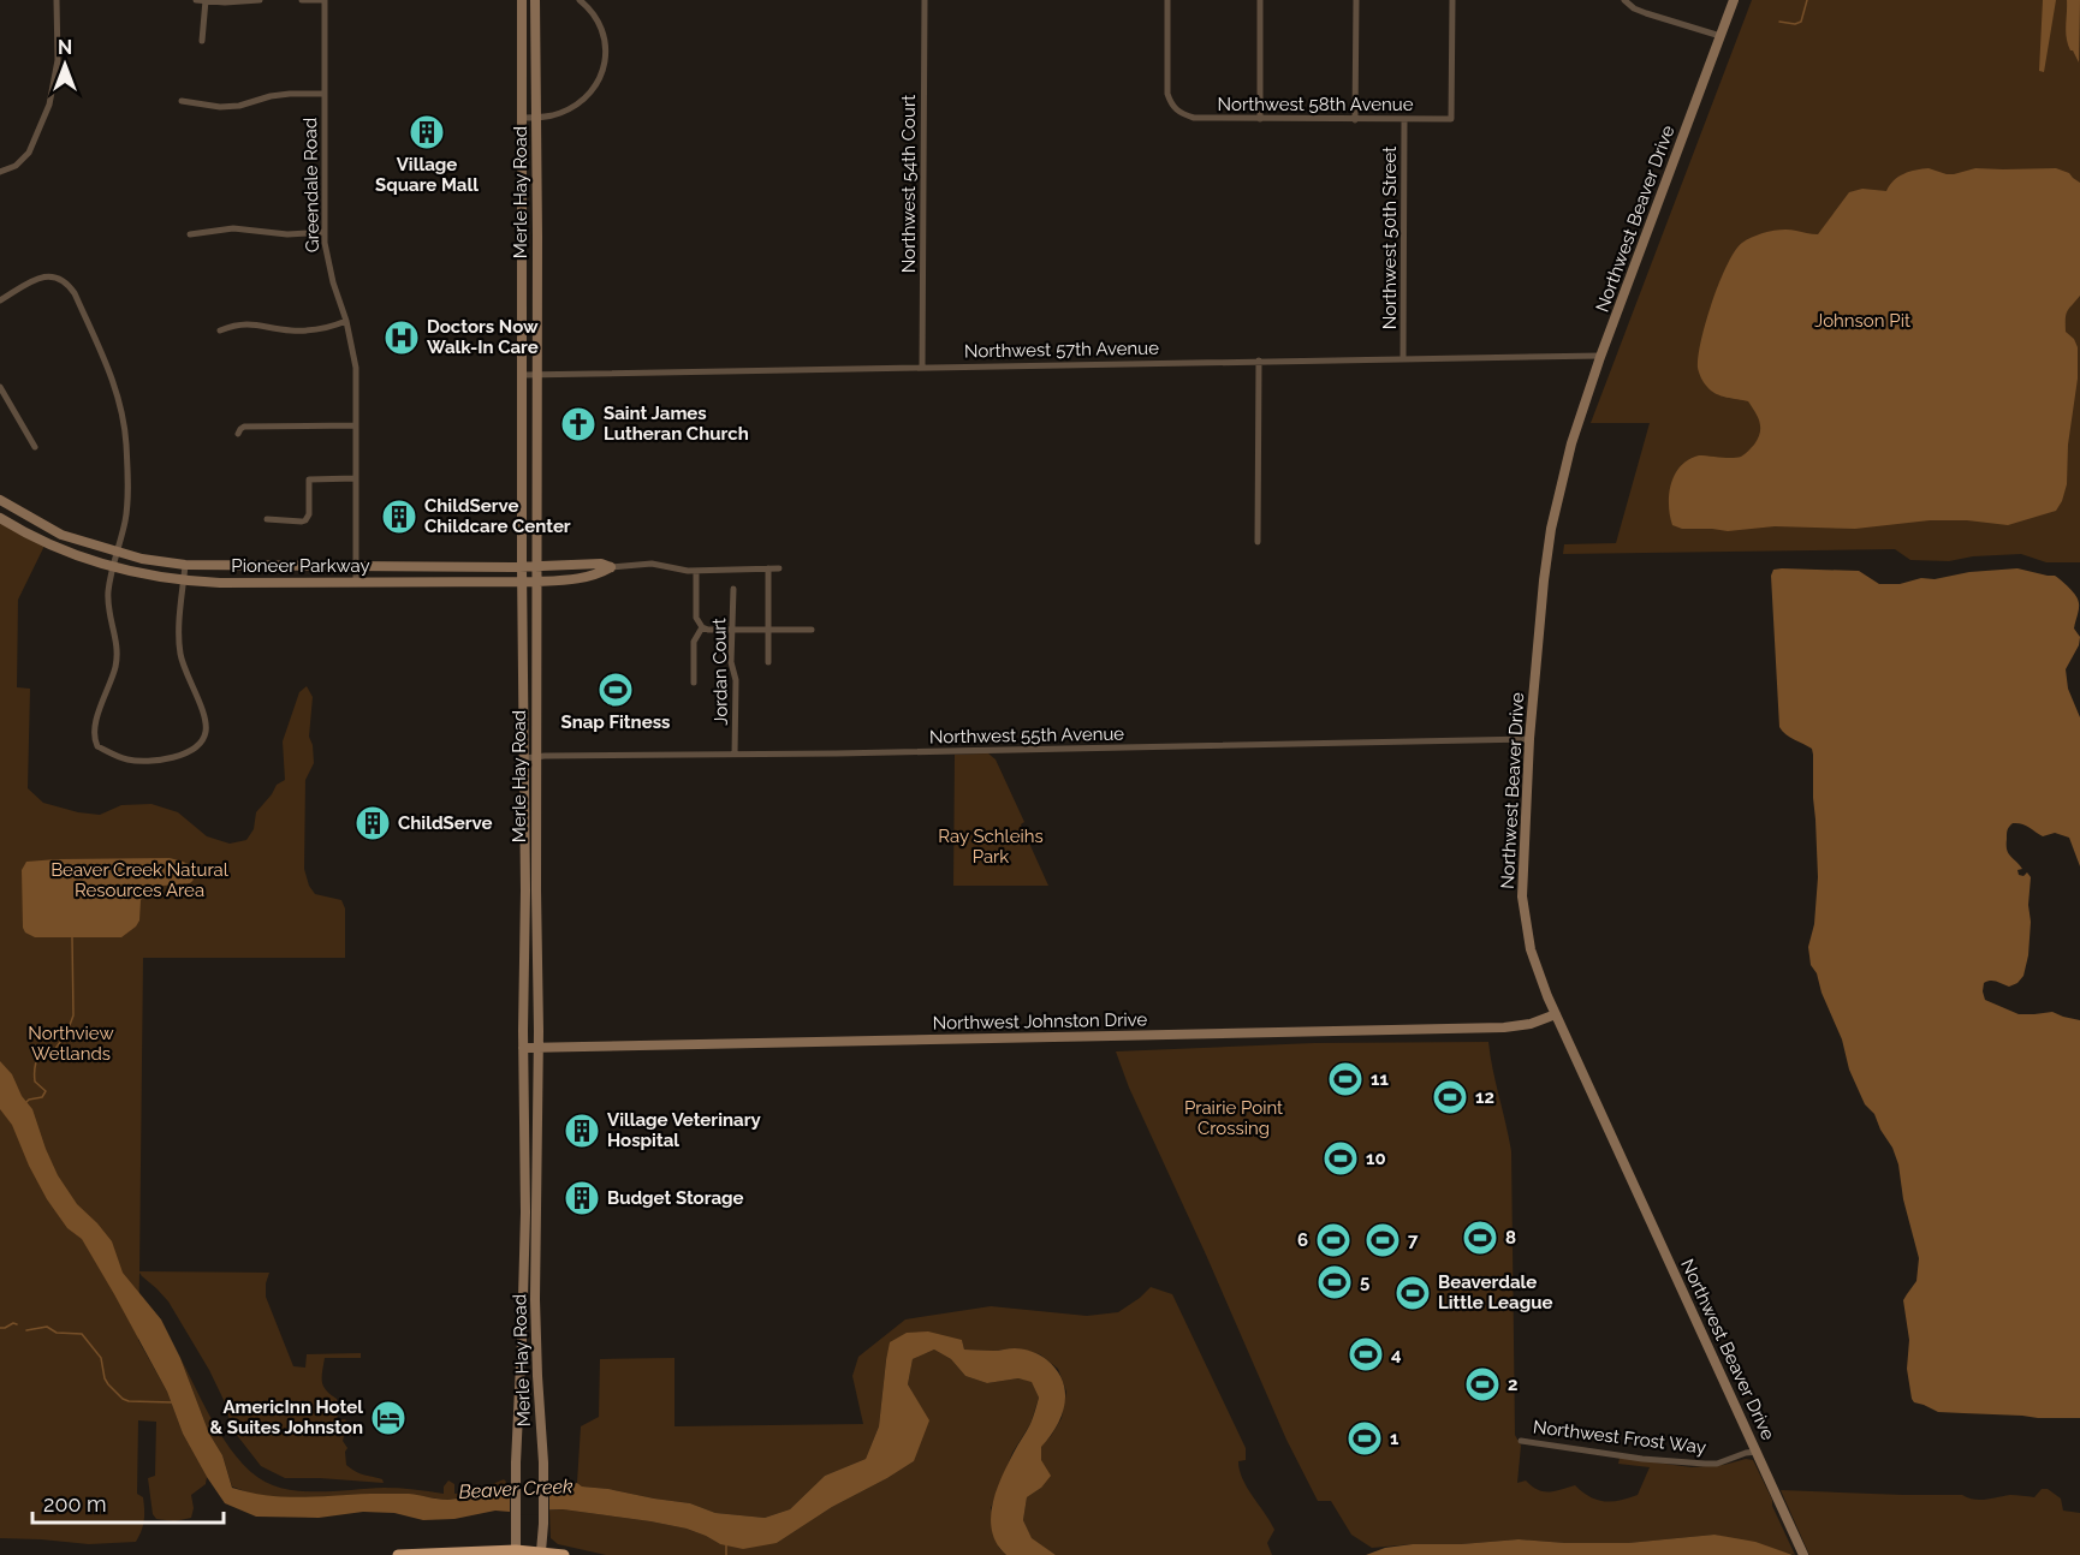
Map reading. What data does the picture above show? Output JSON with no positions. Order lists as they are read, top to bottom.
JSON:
{
  "streets": {
    "main road": [
      "Merle Hay Road",
      "Northwest Beaver Drive",
      "Pioneer Parkway",
      "Northwest Johnston Drive"
    ],
    "street": [
      "Northwest 58th Avenue",
      "Northwest 54th Court",
      "Greendale Road",
      "Northwest 50th Street",
      "Northwest 57th Avenue",
      "Jordan Court",
      "Northwest 55th Avenue",
      "Northwest Frost Way"
    ]
  },
  "crossings": [
    ["Northwest 58th Avenue", "Northwest 50th Street"],
    ["Northwest 54th Court", "Northwest 57th Avenue"],
    ["Greendale Road", "Pioneer Parkway"],
    ["Merle Hay Road", "Northwest 57th Avenue"],
    ["Merle Hay Road", "Pioneer Parkway"],
    ["Merle Hay Road", "Northwest 55th Avenue"],
    ["Merle Hay Road", "Northwest Johnston Drive"],
    ["Northwest Beaver Drive", "Northwest 57th Avenue"],
    ["Northwest Beaver Drive", "Northwest 55th Avenue"],
    ["Northwest Beaver Drive", "Northwest Johnston Drive"],
    ["Northwest Beaver Drive", "Northwest Frost Way"],
    ["Northwest 50th Street", "Northwest 57th Avenue"],
    ["Jordan Court", "Northwest 55th Avenue"]
  ],
  "water": ["Beaver Creek"],
  "parks": [
    "Johnson Pit",
    "Ray Schleihs Park",
    "Beaver Creek Natural Resources Area",
    "Northview Wetlands",
    "Prairie Point Crossing"
  ],
  "places": {
    "building": [
      "Village Square Mall",
      "ChildServe Childcare Center",
      "ChildServe",
      "Village Veterinary Hospital",
      "Budget Storage"
    ],
    "hospital": ["Doctors Now Walk-In Care"],
    "church": ["Saint James Lutheran Church"],
    "sports": [
      "Snap Fitness",
      "11",
      "12",
      "10",
      "8",
      "6",
      "7",
      "5",
      "Beaverdale Little League",
      "4",
      "2",
      "1"
    ],
    "hotel": ["AmericInn Hotel & Suites Johnston"]
  },
  "scale_bar": "200 m",
  "north": "top"
}
